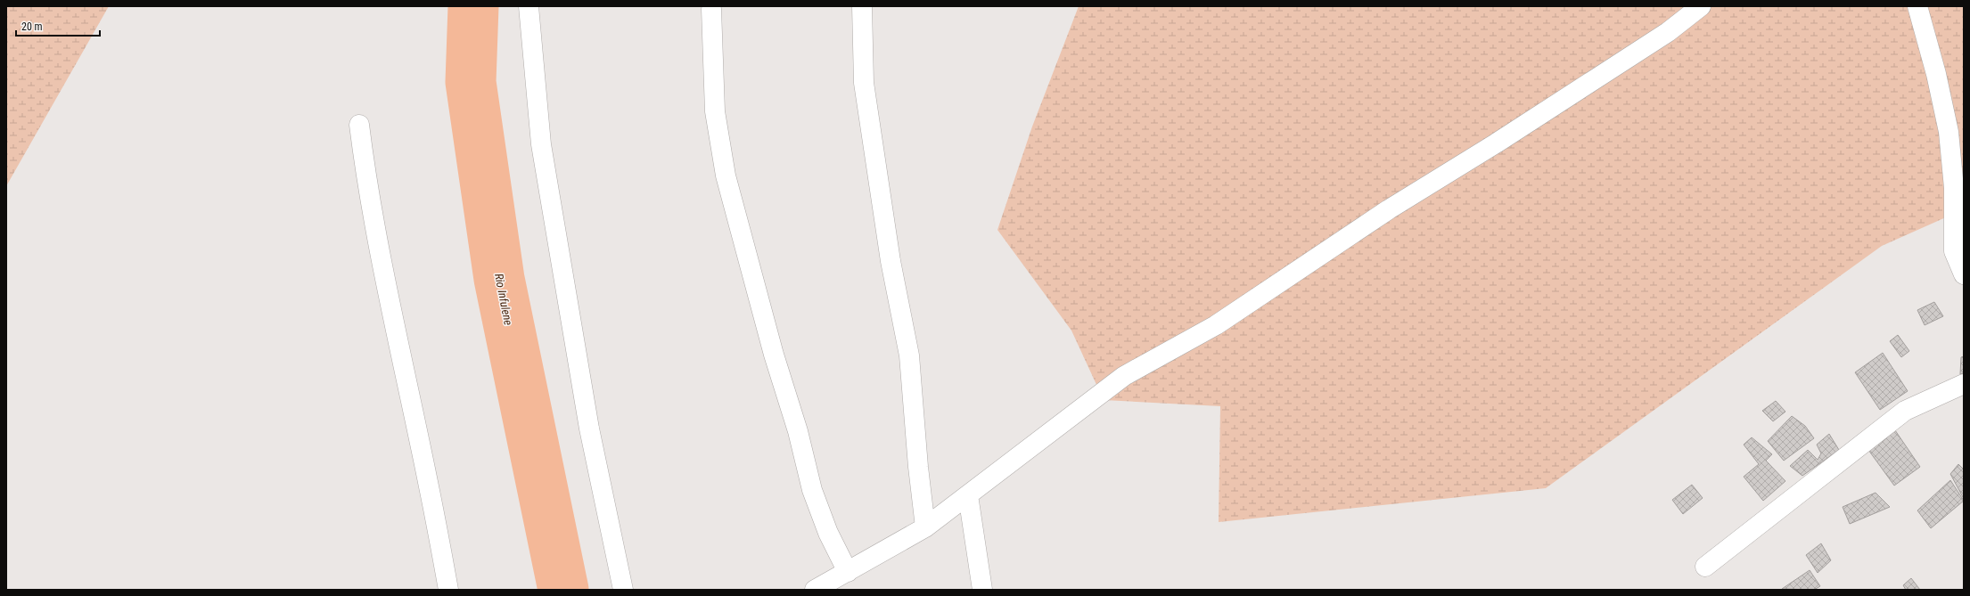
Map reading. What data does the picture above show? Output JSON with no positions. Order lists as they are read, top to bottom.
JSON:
{
  "water": ["Rio Infulene"],
  "scale_bar": "20 m"
}
